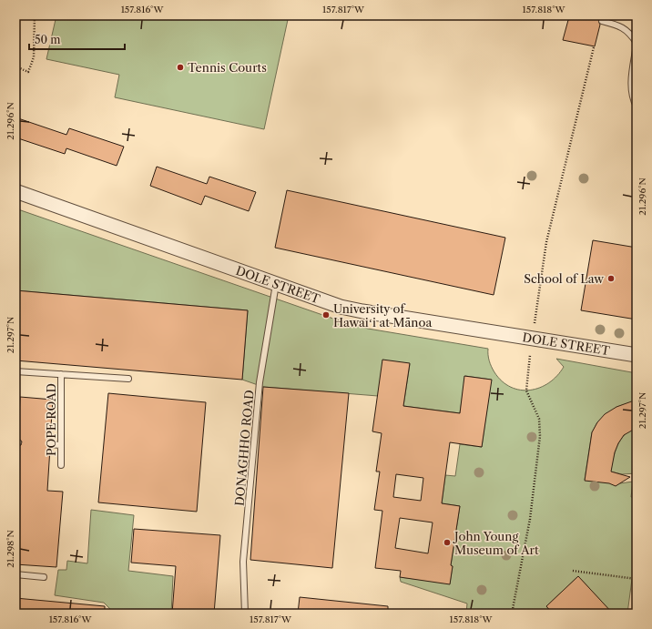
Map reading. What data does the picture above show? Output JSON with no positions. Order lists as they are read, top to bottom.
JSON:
{
  "streets": {
    "street": ["DOLE STREET"],
    "lane": ["POPE ROAD", "DONAGHHO ROAD"]
  },
  "crossings": [
    ["DOLE STREET", "DONAGHHO ROAD"]
  ],
  "places": [
    "Tennis Courts",
    "School of Law",
    "University of Hawaiʻi at Mānoa",
    "John Young Museum of Art"
  ],
  "scale_bar": "50 m",
  "coordinates": [
    "157.816°W",
    "157.817°W",
    "157.818°W",
    "21.296°N",
    "21.297°N",
    "21.298°N"
  ]
}
